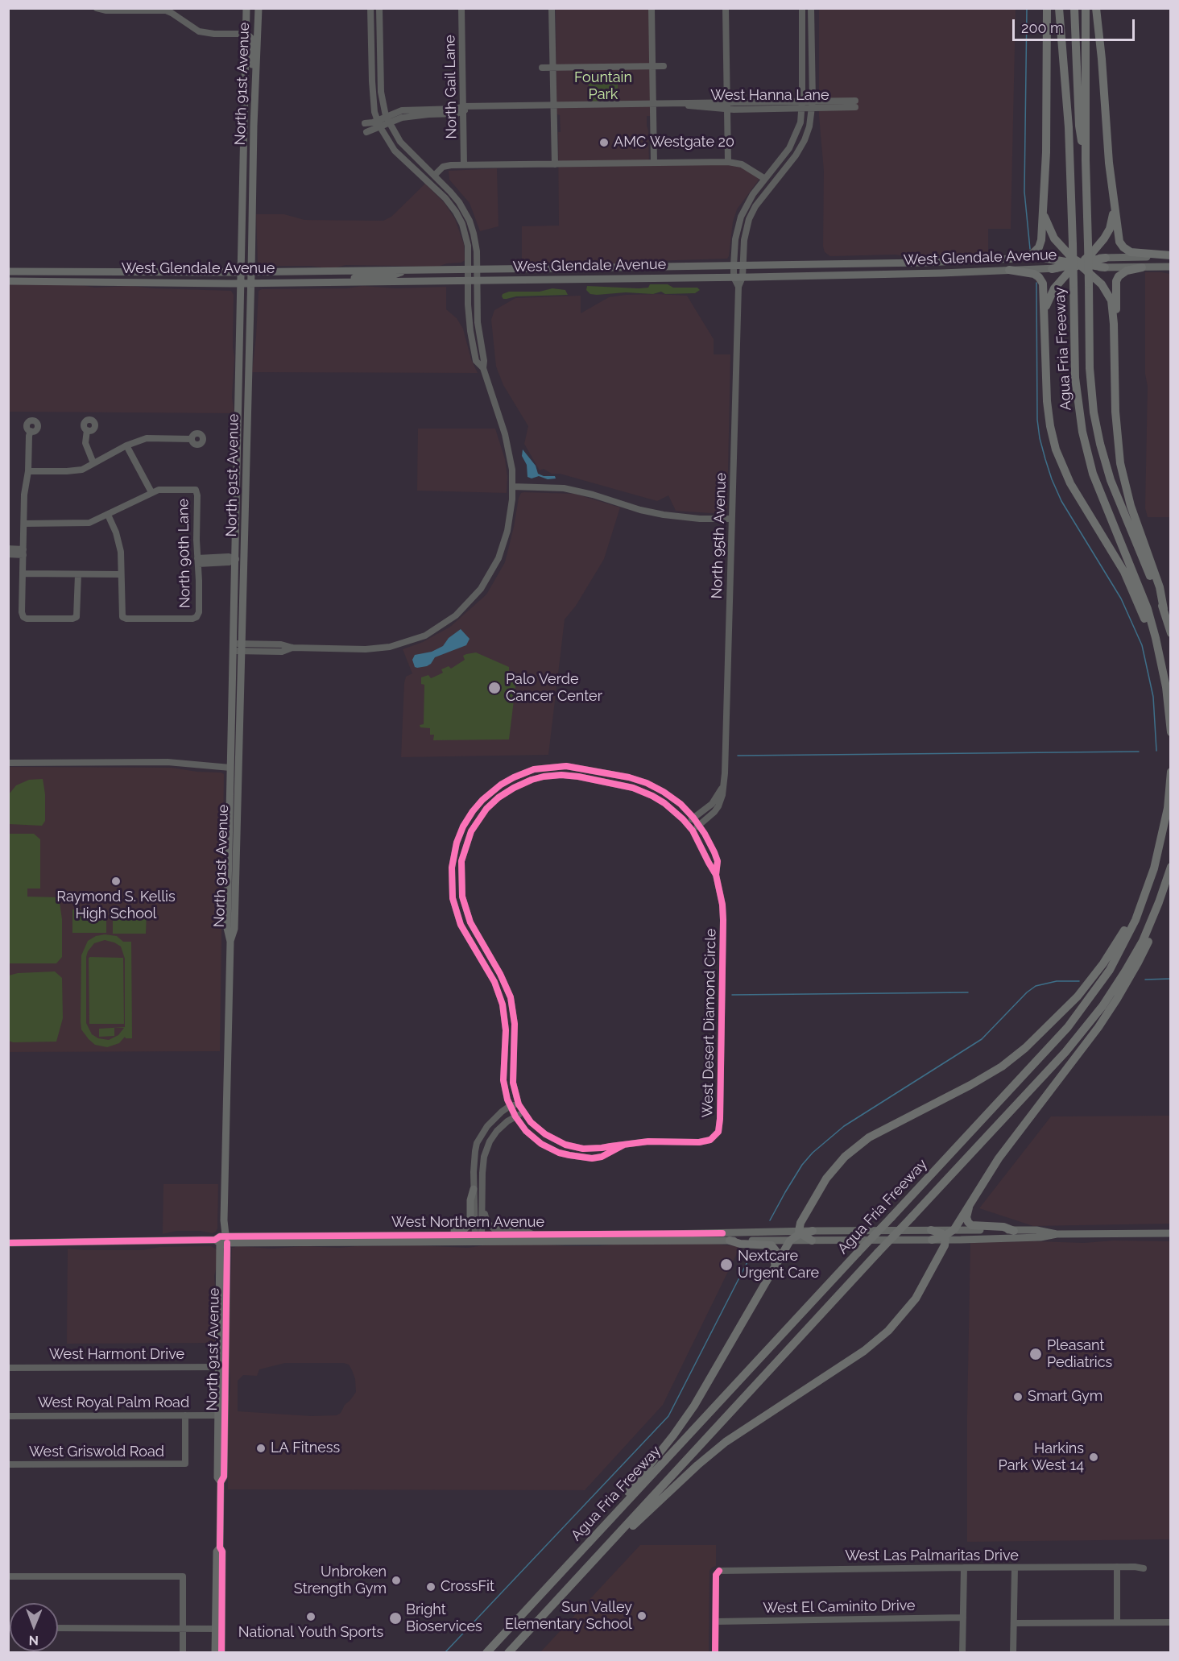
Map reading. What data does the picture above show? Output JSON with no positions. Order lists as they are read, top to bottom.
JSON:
{
  "streets": {
    "highway": ["Agua Fria Freeway"],
    "main road": ["North 91st Avenue", "West Glendale Avenue", "West Northern Avenue"],
    "street": [
      "North Gail Lane",
      "West Hanna Lane",
      "North 95th Avenue",
      "North 90th Lane",
      "West Desert Diamond Circle",
      "West Harmont Drive",
      "West Royal Palm Road",
      "West Griswold Road",
      "West Las Palmaritas Drive",
      "West El Caminito Drive"
    ]
  },
  "crossings": [
    ["North 91st Avenue", "West Glendale Avenue"],
    ["North 91st Avenue", "West Northern Avenue"],
    ["North 91st Avenue", "West Harmont Drive"],
    ["North 91st Avenue", "West Royal Palm Road"],
    ["North Gail Lane", "West Hanna Lane"],
    ["West Hanna Lane", "North 95th Avenue"],
    ["West Glendale Avenue", "North 95th Avenue"],
    ["North 95th Avenue", "West Desert Diamond Circle"],
    ["West Royal Palm Road", "West Griswold Road"],
    ["West Las Palmaritas Drive", "West El Caminito Drive"]
  ],
  "parks": ["Fountain Park"],
  "places": [
    "AMC Westgate 20",
    "Palo Verde Cancer Center",
    "Raymond S. Kellis High School",
    "Nextcare Urgent Care",
    "Pleasant Pediatrics",
    "Smart Gym",
    "LA Fitness",
    "Harkins Park West 14",
    "Unbroken Strength Gym",
    "CrossFit",
    "Sun Valley Elementary School",
    "National Youth Sports",
    "Bright Bioservices"
  ],
  "scale_bar": "200 m",
  "north": "bottom"
}
